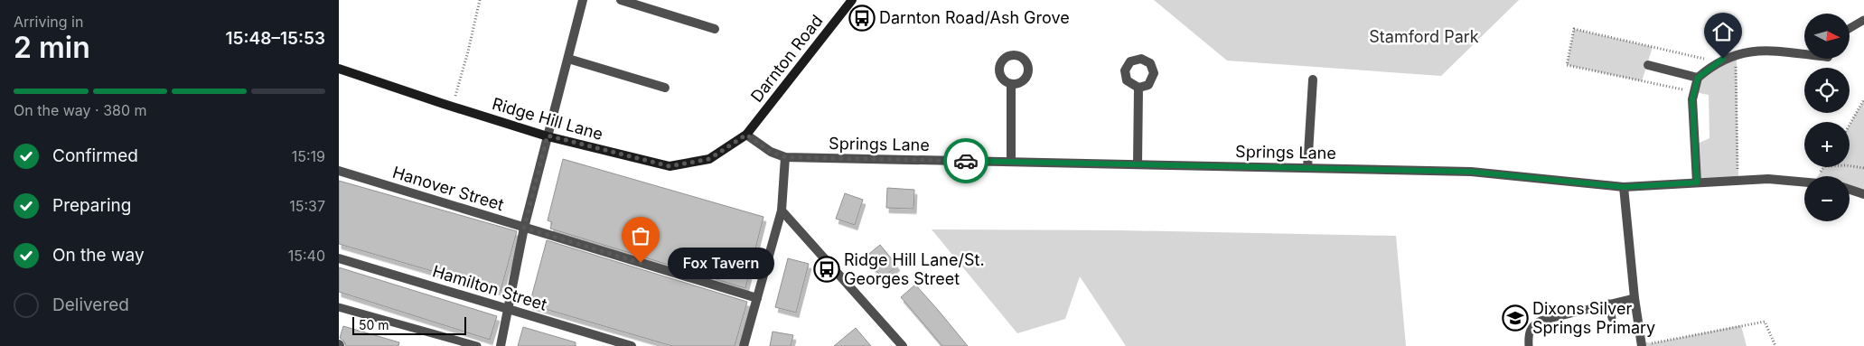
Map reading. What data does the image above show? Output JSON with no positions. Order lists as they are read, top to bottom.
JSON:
{
  "streets": {
    "street": [
      "Darnton Road",
      "Ridge Hill Lane",
      "Springs Lane",
      "Hanover Street",
      "Hamilton Street"
    ]
  },
  "crossings": [
    ["Darnton Road", "Ridge Hill Lane"],
    ["Darnton Road", "Springs Lane"],
    ["Ridge Hill Lane", "Springs Lane"]
  ],
  "parks": ["Stamford Park"],
  "places": {
    "bus stop": ["Darnton Road/Ash Grove", "Ridge Hill Lane/St. Georges Street"],
    "other": ["Fox Tavern"],
    "school or university": ["Dixons Silver Springs Primary"]
  },
  "scale_bar": "50 m",
  "north": "right",
  "page": {
    "heading": ["2 min", "Arriving in", "15:48–15:53"],
    "map_buttons": ["+", "−"],
    "bar": "On the way · 380 m",
    "list": [
      ["Confirmed", "15:19"],
      ["Preparing", "15:37"],
      ["On the way", "15:40"],
      "Delivered"
    ],
    "bubble": "Fox Tavern",
    "scale": "50 m"
  }
}
